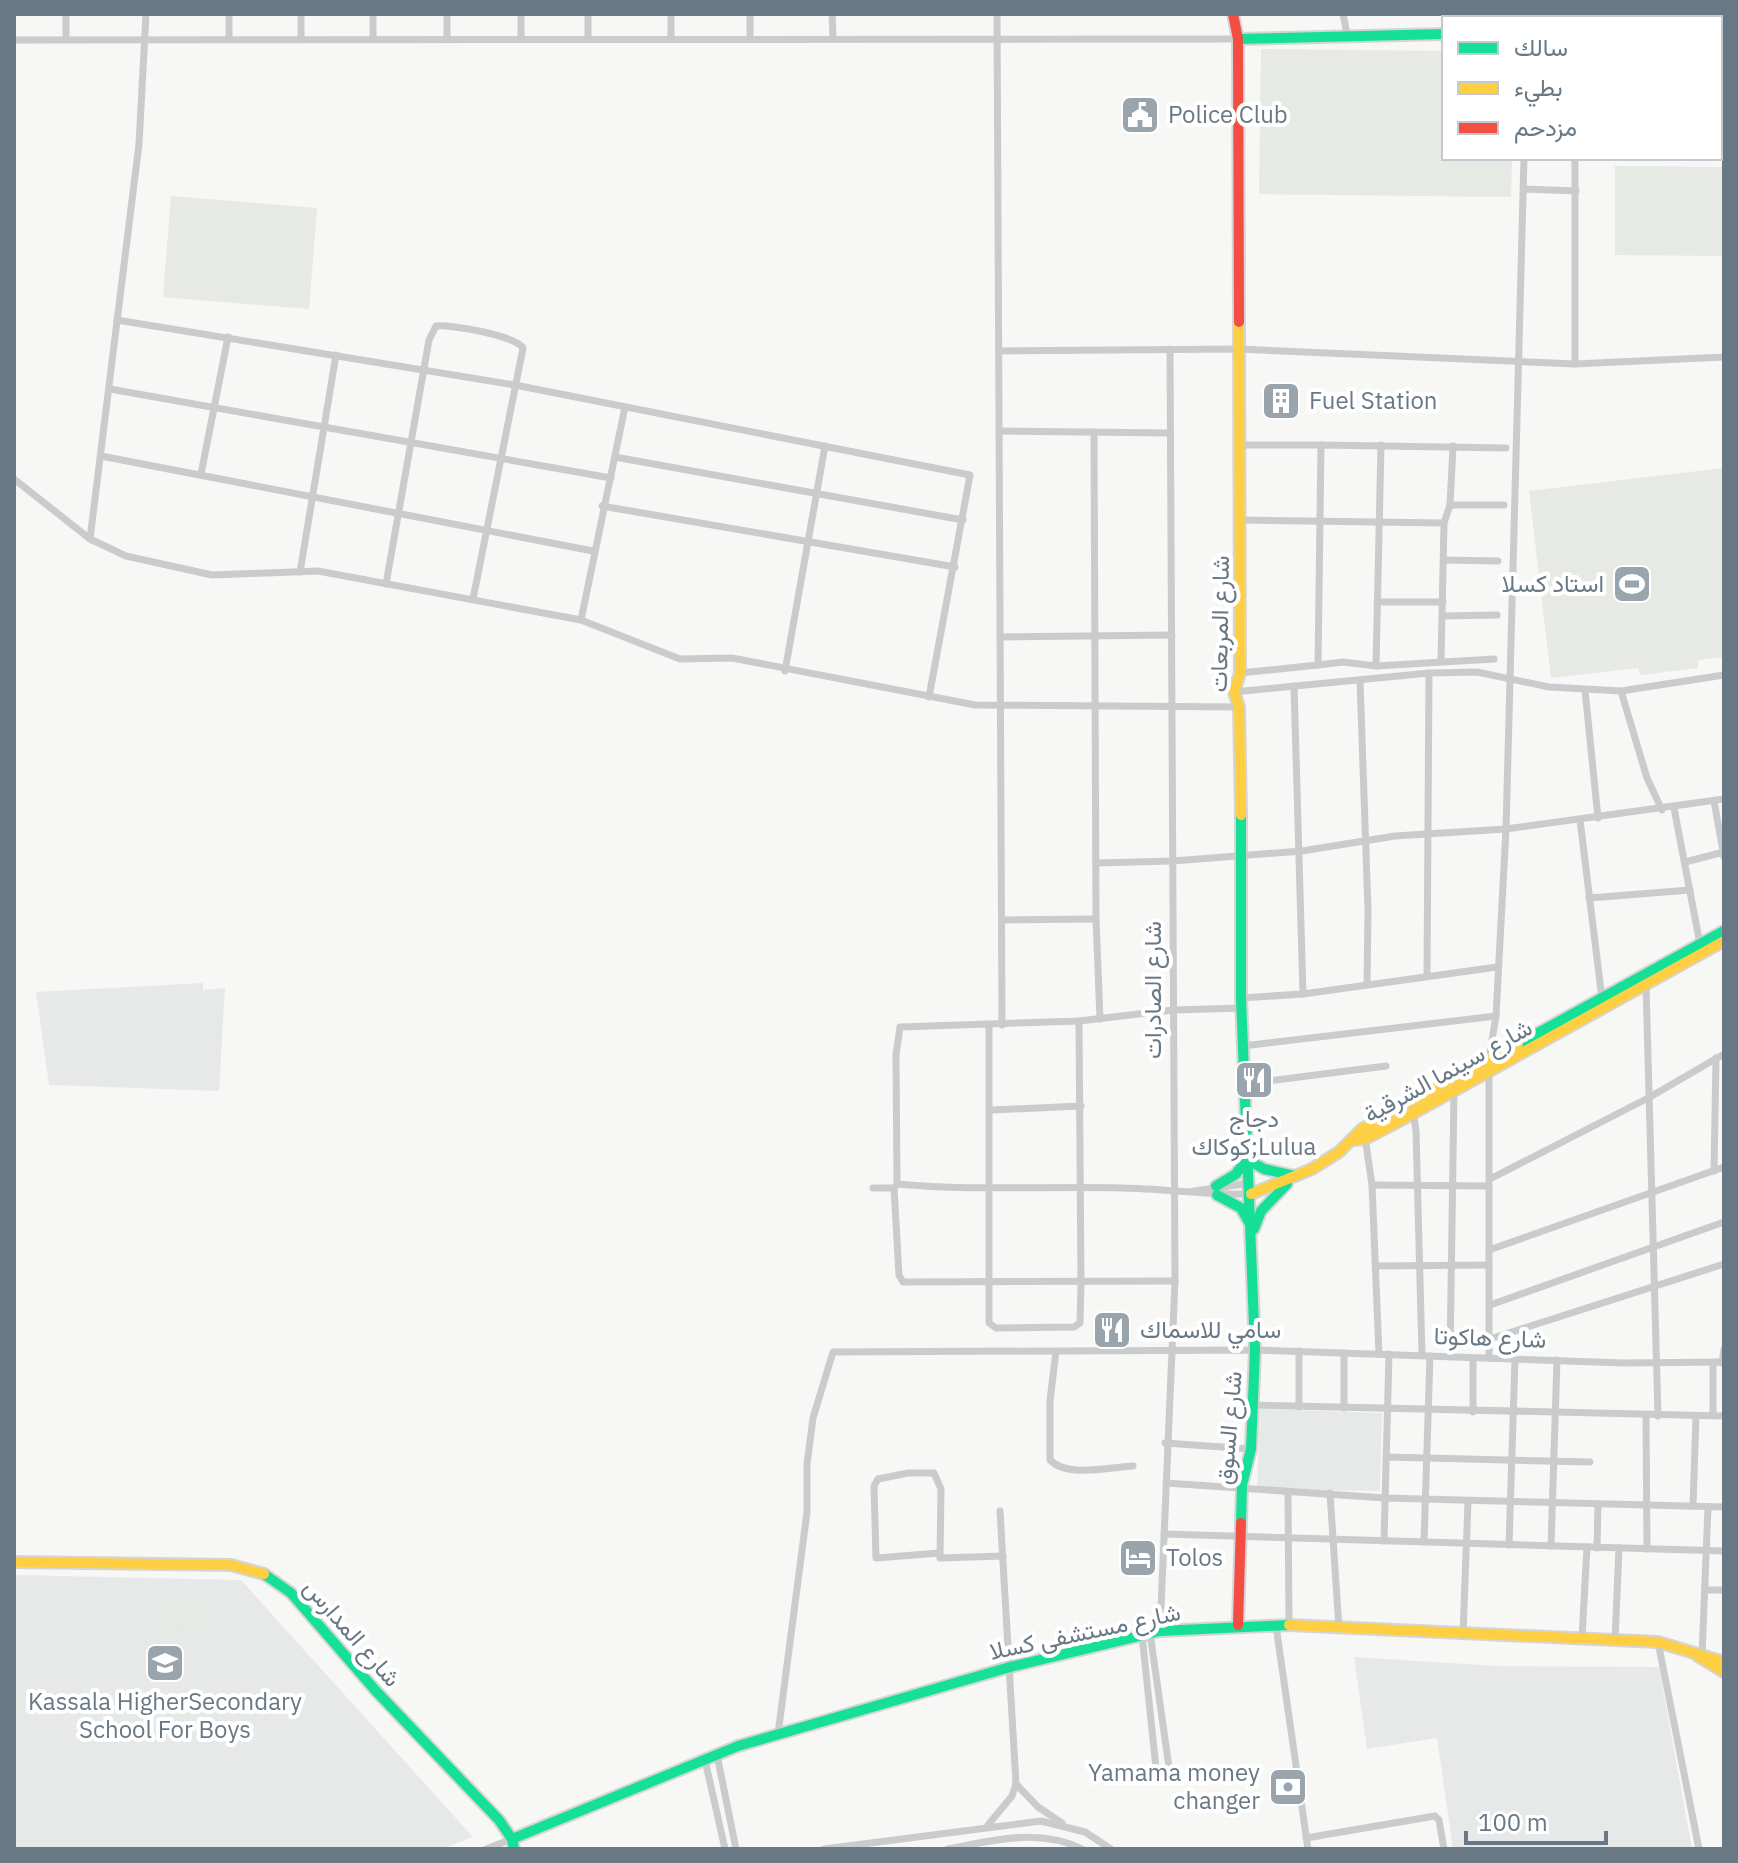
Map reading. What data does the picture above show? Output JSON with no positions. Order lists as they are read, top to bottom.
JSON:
{
  "streets": {
    "street": [
      "شارع المربعات",
      "شارع الصادرات",
      "شارع سينما الشرقية",
      "شارع هاكوتا",
      "شارع السوق",
      "شارع مستشفى كسلا",
      "شارع المدارس"
    ]
  },
  "crossings": [
    ["شارع المربعات", "شارع السوق"],
    ["شارع الصادرات", "شارع هاكوتا"],
    ["شارع الصادرات", "شارع مستشفى كسلا"],
    ["شارع هاكوتا", "شارع السوق"],
    ["شارع هاكوتا", "شارع مستشفى كسلا"],
    ["شارع السوق", "شارع مستشفى كسلا"],
    ["شارع مستشفى كسلا", "شارع المدارس"]
  ],
  "places": {
    "public building": ["Police Club"],
    "building": ["Fuel Station"],
    "sports": ["استاد كسلا"],
    "restaurant": ["دجاج كوكاك;Lulua", "سامي للاسماك"],
    "hotel": ["Tolos"],
    "school or university": ["Kassala HigherSecondary School For Boys"],
    "bank": ["Yamama money changer"]
  },
  "legend": ["سالك", "بطيء", "مزدحم"],
  "scale_bar": "100 m"
}
